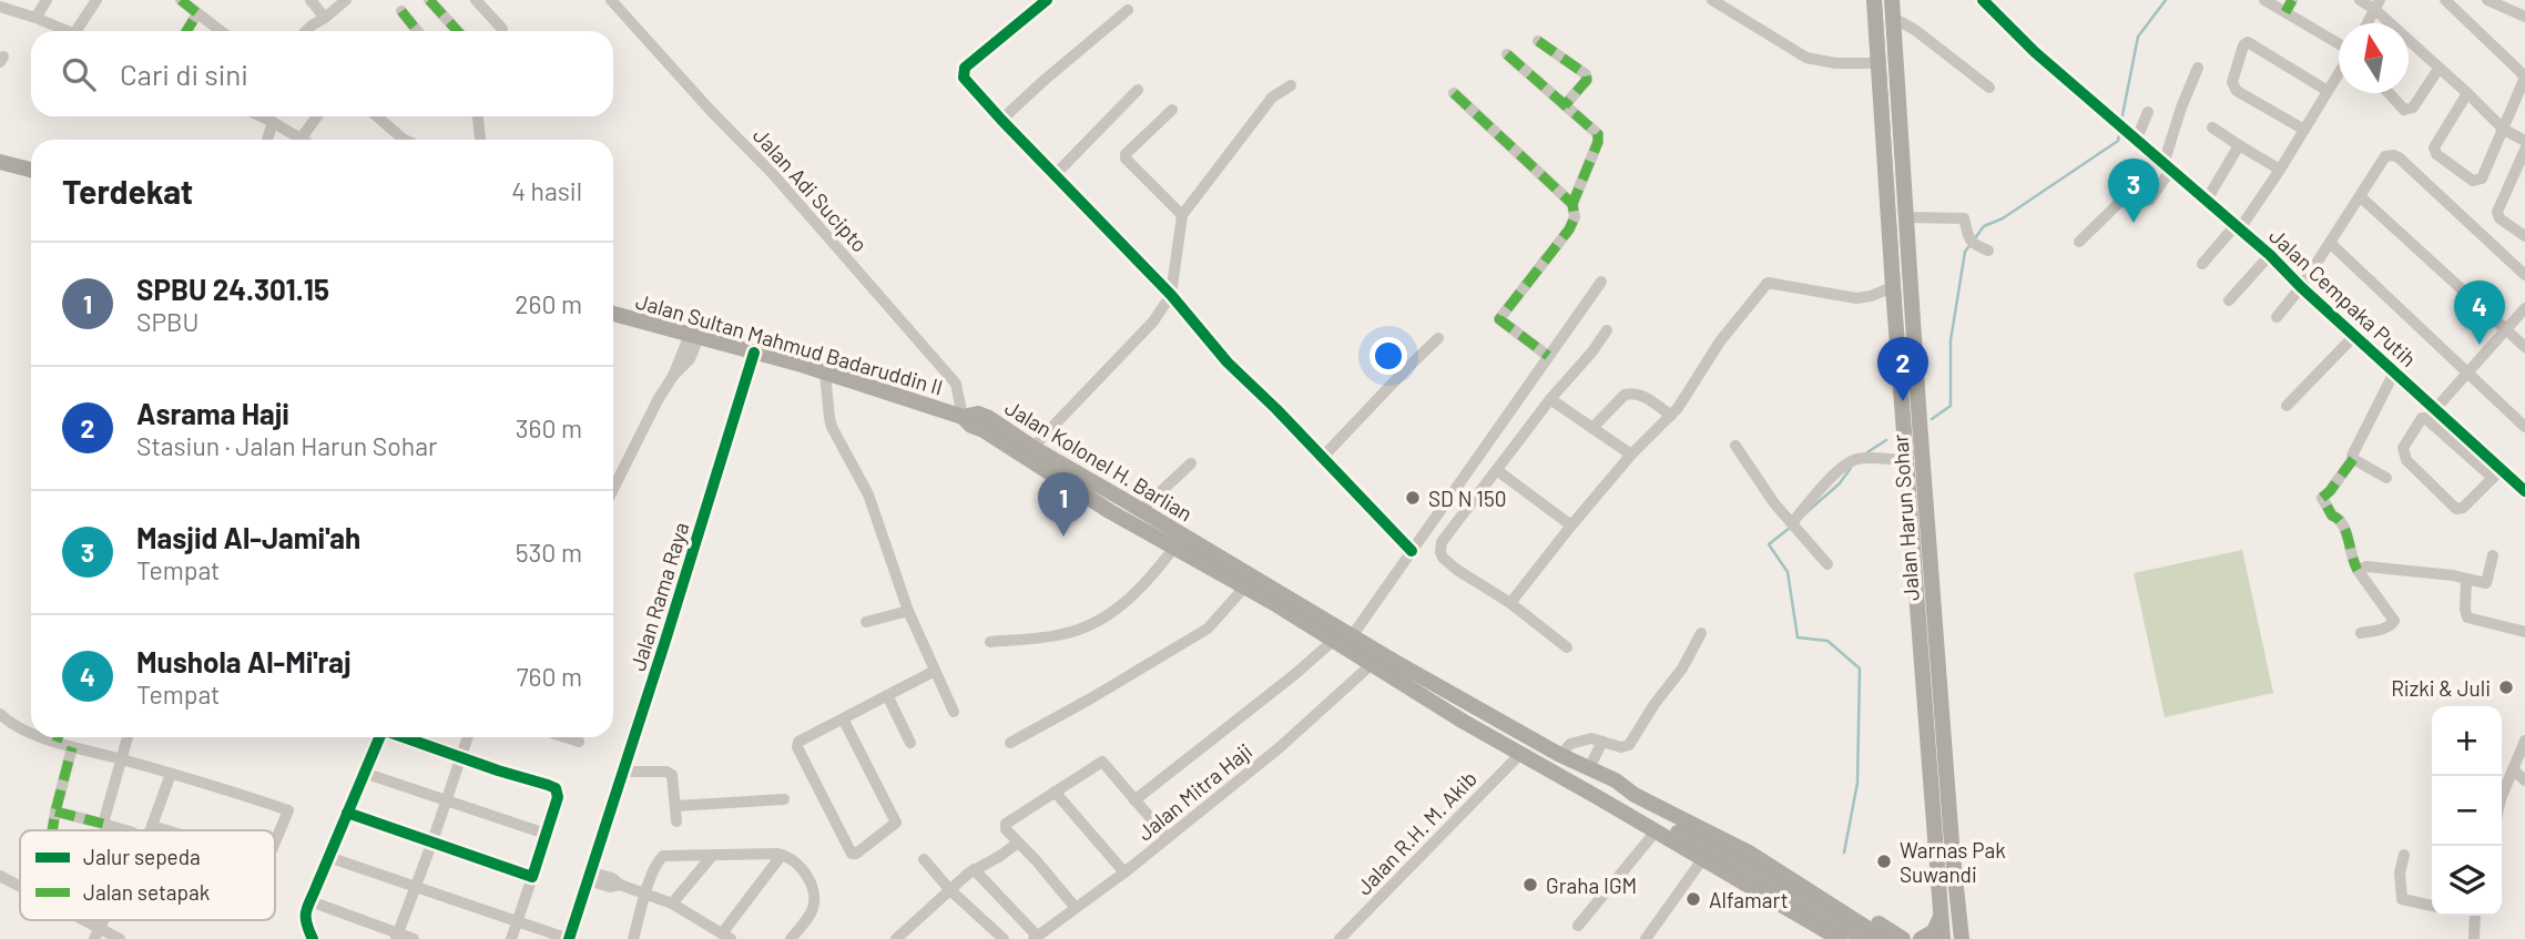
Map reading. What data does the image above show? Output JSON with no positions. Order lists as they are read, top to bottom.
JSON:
{
  "streets": {
    "highway": ["Jalan Sultan Mahmud Badaruddin II", "Jalan Kolonel H. Barlian", "Jalan Harun Sohar"],
    "street": [
      "Jalan Adi Sucipto",
      "Jalan Cempaka Putih",
      "Jalan Rama Raya",
      "Jalan Mitra Haji",
      "Jalan R.H. M. Akib"
    ]
  },
  "crossings": [
    ["Jalan Adi Sucipto", "Jalan Sultan Mahmud Badaruddin II"],
    ["Jalan Adi Sucipto", "Jalan Kolonel H. Barlian"],
    ["Jalan Sultan Mahmud Badaruddin II", "Jalan Kolonel H. Barlian"],
    ["Jalan Sultan Mahmud Badaruddin II", "Jalan Rama Raya"],
    ["Jalan Kolonel H. Barlian", "Jalan Mitra Haji"],
    ["Jalan Kolonel H. Barlian", "Jalan R.H. M. Akib"]
  ],
  "places": [
    "SD N 150",
    "Rizki & Juli",
    "Warnas Pak Suwandi",
    "Graha IGM",
    "Alfamart"
  ],
  "legend": ["Jalur sepeda", "Jalan setapak"],
  "north": "top",
  "page": {
    "search": "Cari di sini",
    "heading": ["Terdekat", "4 hasil"],
    "pins": [
      "3",
      "4",
      "2",
      "1"
    ],
    "list": [
      {
        "mark": "1",
        "name": "SPBU 24.301.15",
        "note": "SPBU",
        "value": "260 m"
      },
      {
        "mark": "2",
        "name": "Asrama Haji",
        "note": "Stasiun · Jalan Harun Sohar",
        "value": "360 m"
      },
      {
        "mark": "3",
        "name": "Masjid Al-Jami'ah",
        "note": "Tempat",
        "value": "530 m"
      },
      {
        "mark": "4",
        "name": "Mushola Al-Mi'raj",
        "note": "Tempat",
        "value": "760 m"
      }
    ],
    "map_buttons": ["+", "−"]
  }
}
